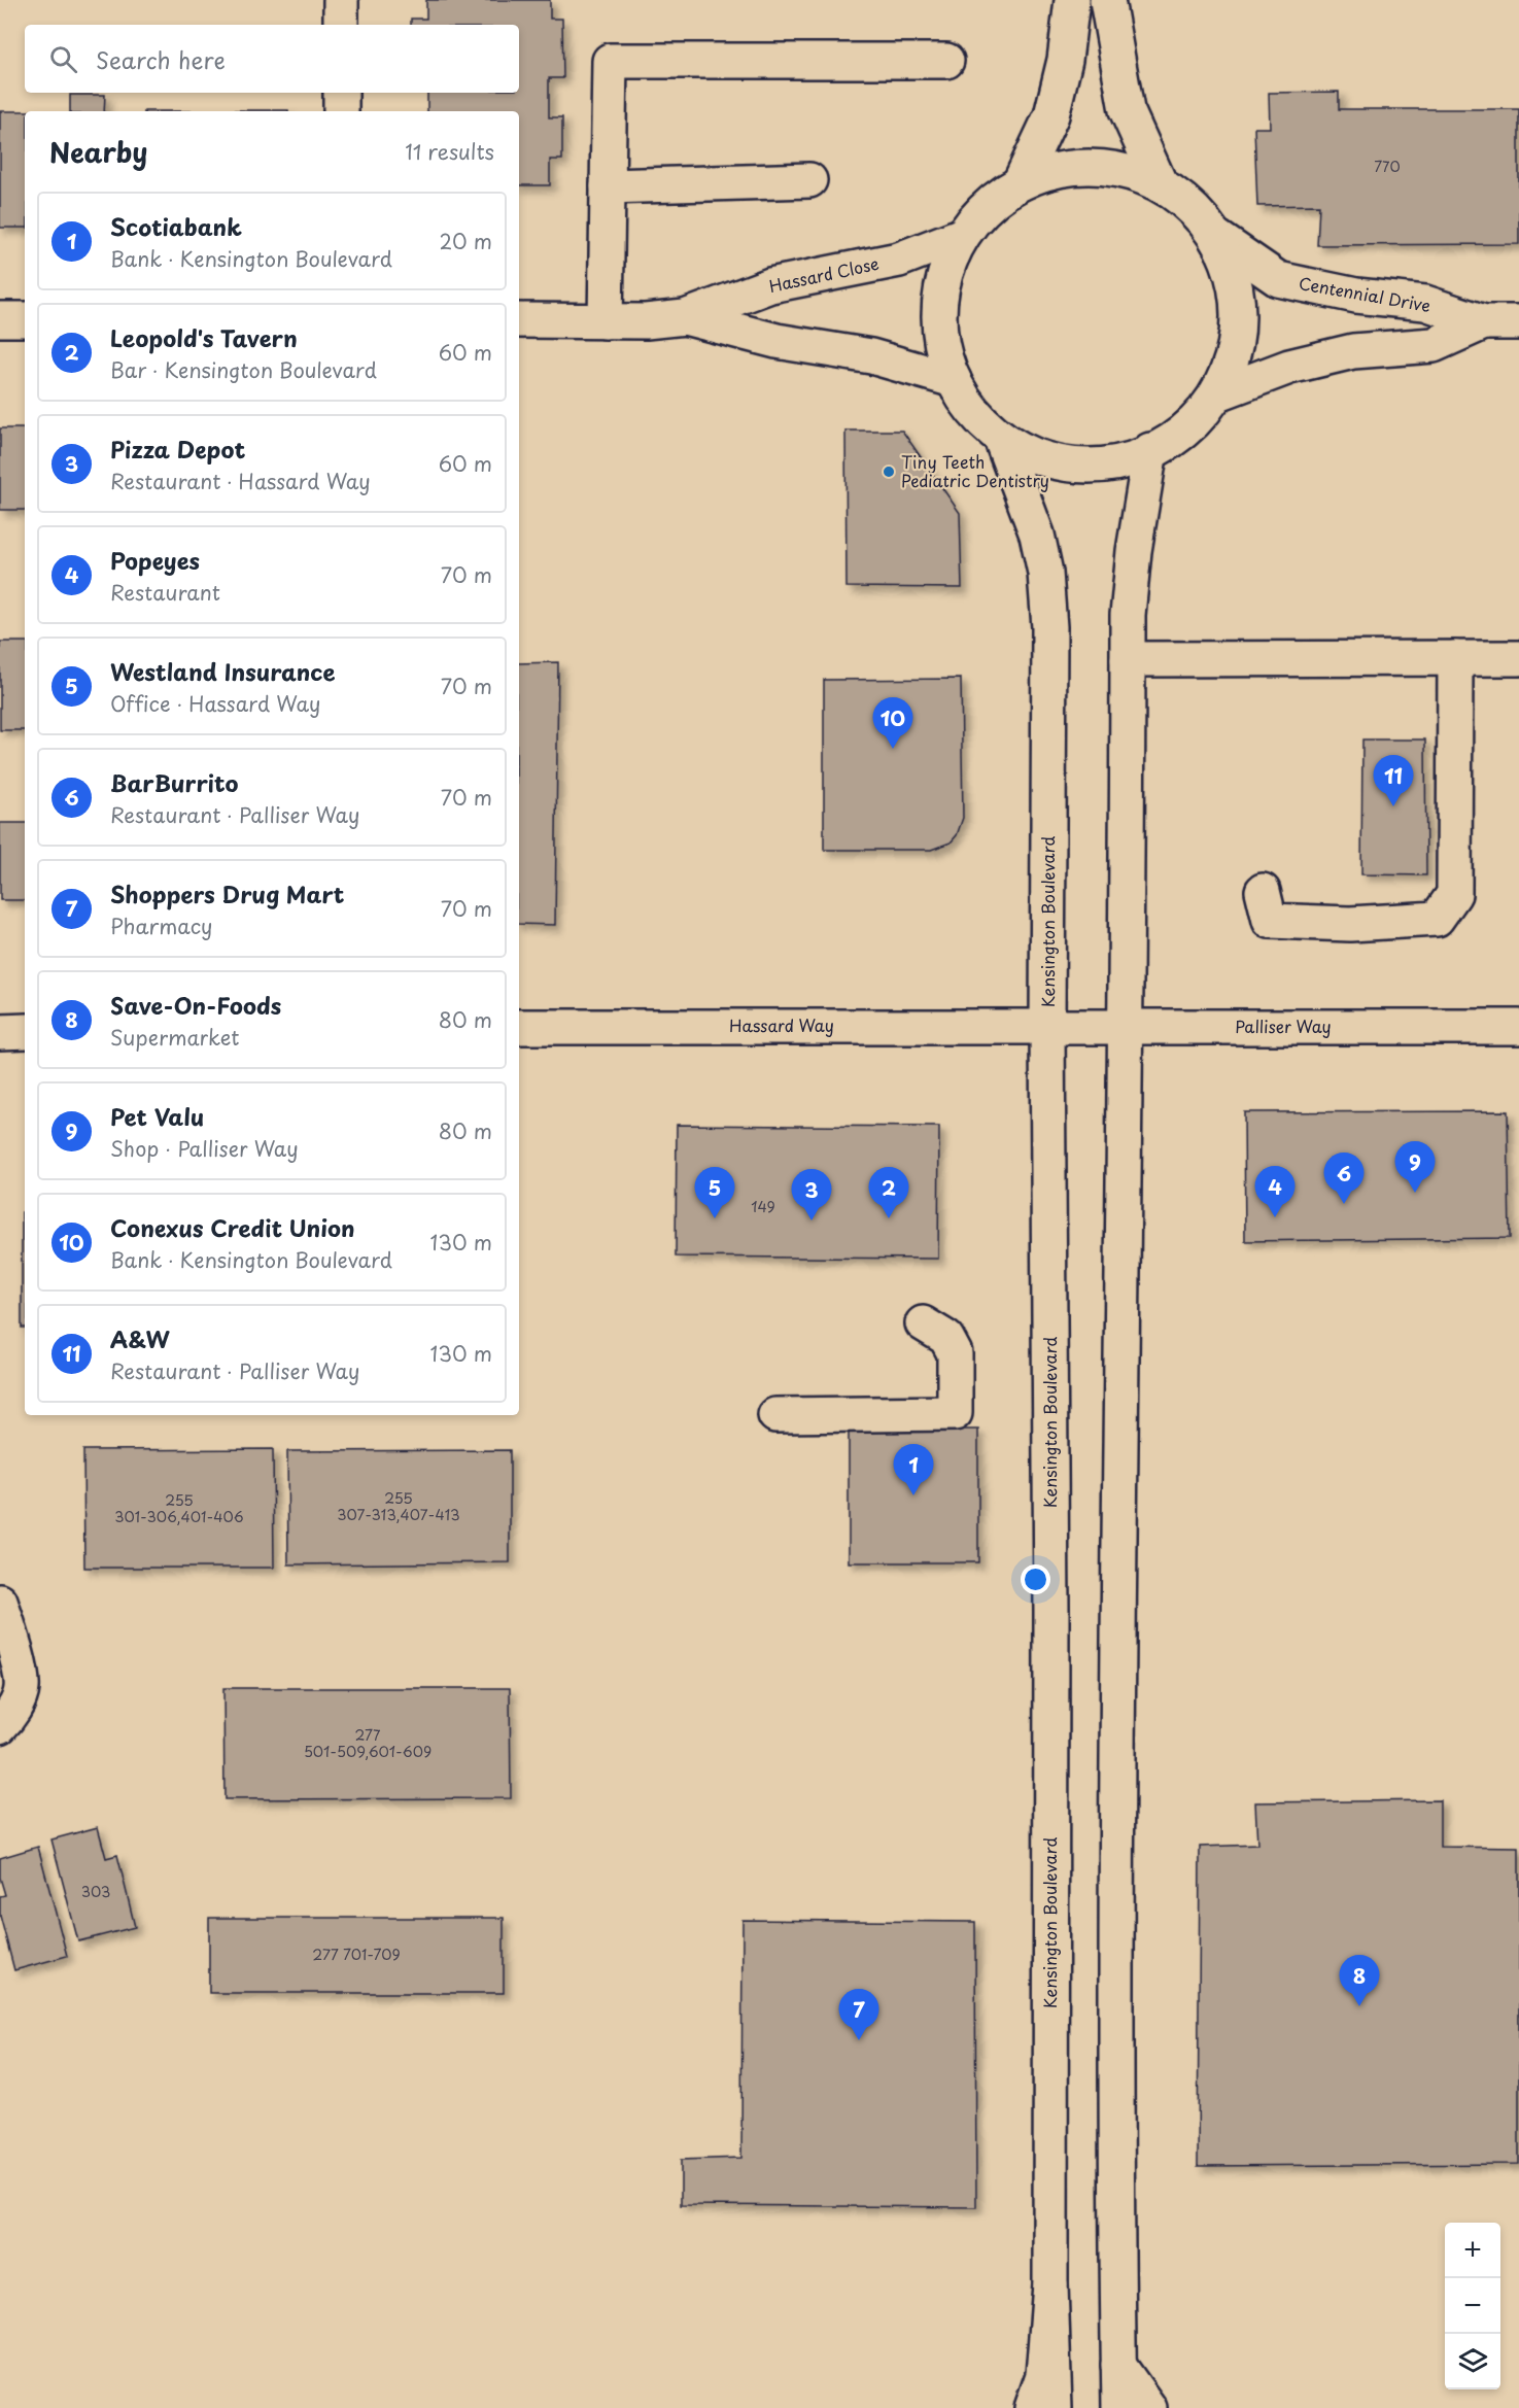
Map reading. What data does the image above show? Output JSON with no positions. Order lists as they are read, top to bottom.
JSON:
{
  "streets": {
    "main road": [
      "Hassard Close",
      "Centennial Drive",
      "Kensington Boulevard",
      "Hassard Way",
      "Palliser Way"
    ]
  },
  "crossings": [
    ["Kensington Boulevard", "Hassard Way"],
    ["Kensington Boulevard", "Palliser Way"],
    ["Hassard Way", "Palliser Way"]
  ],
  "places": ["Tiny Teeth Pediatric Dentistry"],
  "house_numbers": [
    "770",
    "149",
    "255 307-313,407-413",
    "255 301-306,401-406",
    "277 501-509,601-609",
    "303",
    "277 701-709"
  ],
  "page": {
    "search": "Search here",
    "heading": ["Nearby", "11 results"],
    "list": [
      {
        "mark": "1",
        "name": "Scotiabank",
        "note": "Bank · Kensington Boulevard",
        "value": "20 m"
      },
      {
        "mark": "2",
        "name": "Leopold's Tavern",
        "note": "Bar · Kensington Boulevard",
        "value": "60 m"
      },
      {
        "mark": "3",
        "name": "Pizza Depot",
        "note": "Restaurant · Hassard Way",
        "value": "60 m"
      },
      {
        "mark": "4",
        "name": "Popeyes",
        "note": "Restaurant",
        "value": "70 m"
      },
      {
        "mark": "5",
        "name": "Westland Insurance",
        "note": "Office · Hassard Way",
        "value": "70 m"
      },
      {
        "mark": "6",
        "name": "BarBurrito",
        "note": "Restaurant · Palliser Way",
        "value": "70 m"
      },
      {
        "mark": "7",
        "name": "Shoppers Drug Mart",
        "note": "Pharmacy",
        "value": "70 m"
      },
      {
        "mark": "8",
        "name": "Save-On-Foods",
        "note": "Supermarket",
        "value": "80 m"
      },
      {
        "mark": "9",
        "name": "Pet Valu",
        "note": "Shop · Palliser Way",
        "value": "80 m"
      },
      {
        "mark": "10",
        "name": "Conexus Credit Union",
        "note": "Bank · Kensington Boulevard",
        "value": "130 m"
      },
      {
        "mark": "11",
        "name": "A&W",
        "note": "Restaurant · Palliser Way",
        "value": "130 m"
      }
    ],
    "pins": [
      "10",
      "11",
      "9",
      "6",
      "4",
      "2",
      "5",
      "3",
      "1",
      "8",
      "7"
    ],
    "map_buttons": ["+", "−"]
  }
}
